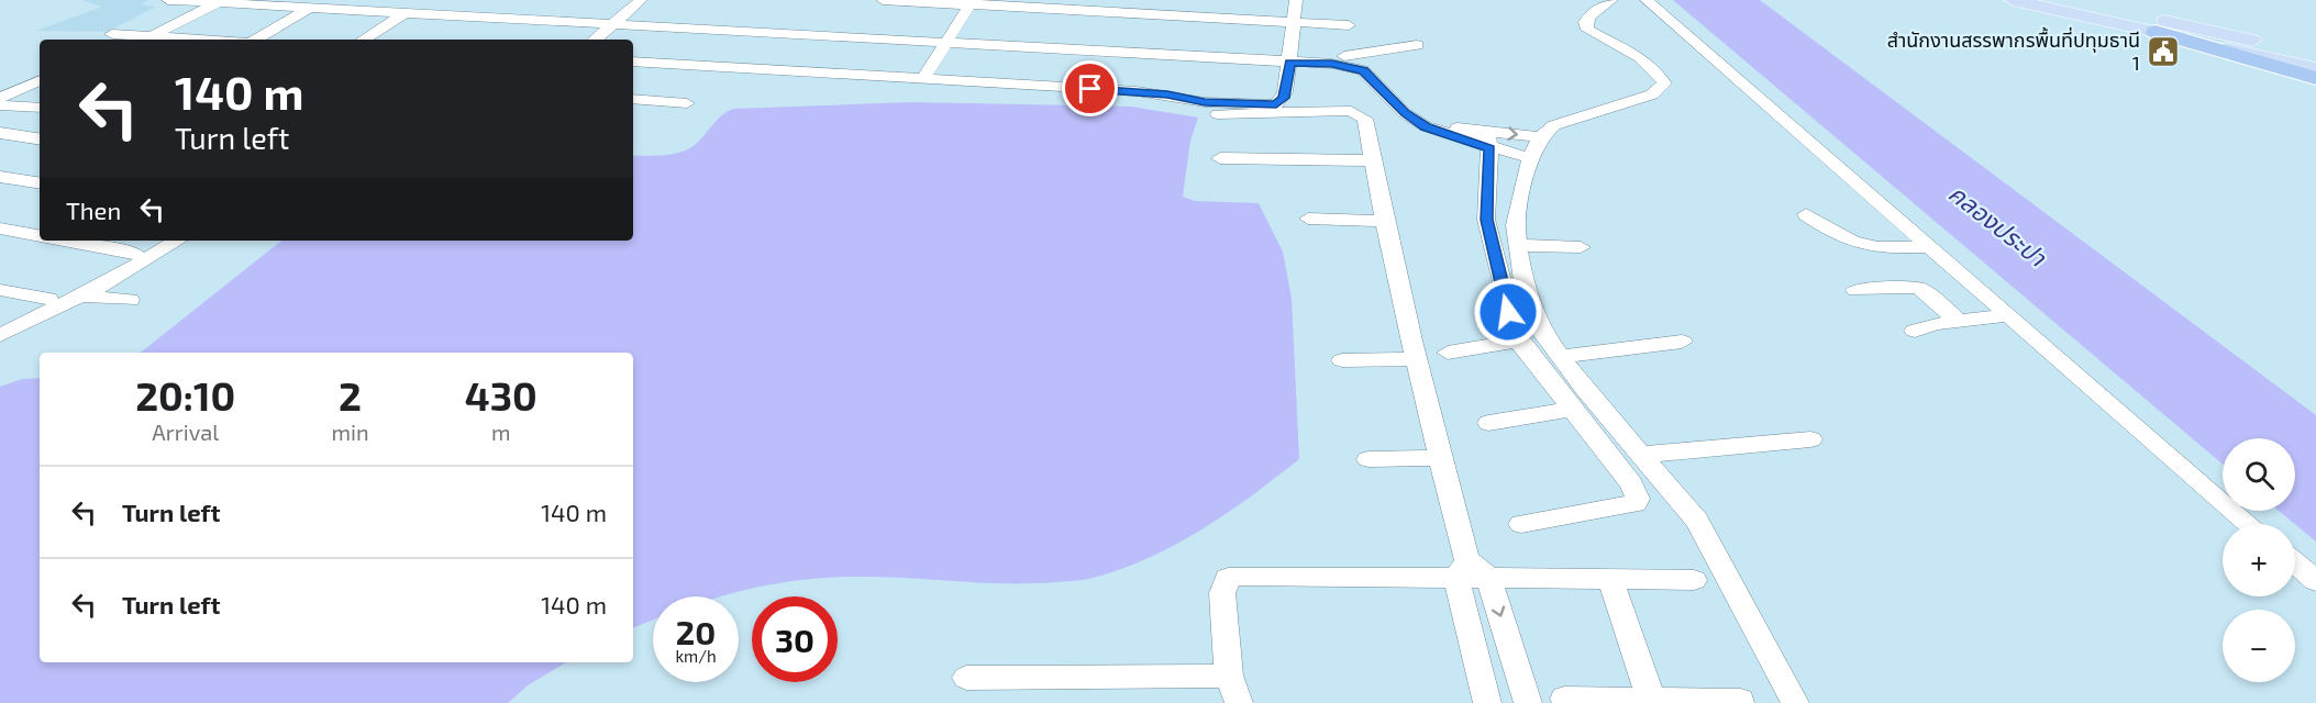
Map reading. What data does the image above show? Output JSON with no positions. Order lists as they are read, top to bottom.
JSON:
{
  "water": ["คลองประปา"],
  "places": {
    "public building": ["สำนักงานสรรพากรพื้นที่ปทุมธานี 1"]
  },
  "page": {
    "turn": ["140 m", "Turn left"],
    "then": "Then",
    "eta": [
      "20:10",
      "Arrival",
      "2",
      "min",
      "430",
      "m"
    ],
    "map_buttons": ["+", "−"],
    "list": [
      {
        "name": "Turn left",
        "value": "140 m"
      },
      {
        "name": "Turn left",
        "value": "140 m"
      }
    ],
    "speed": "20 km/h",
    "limit": "30"
  }
}
